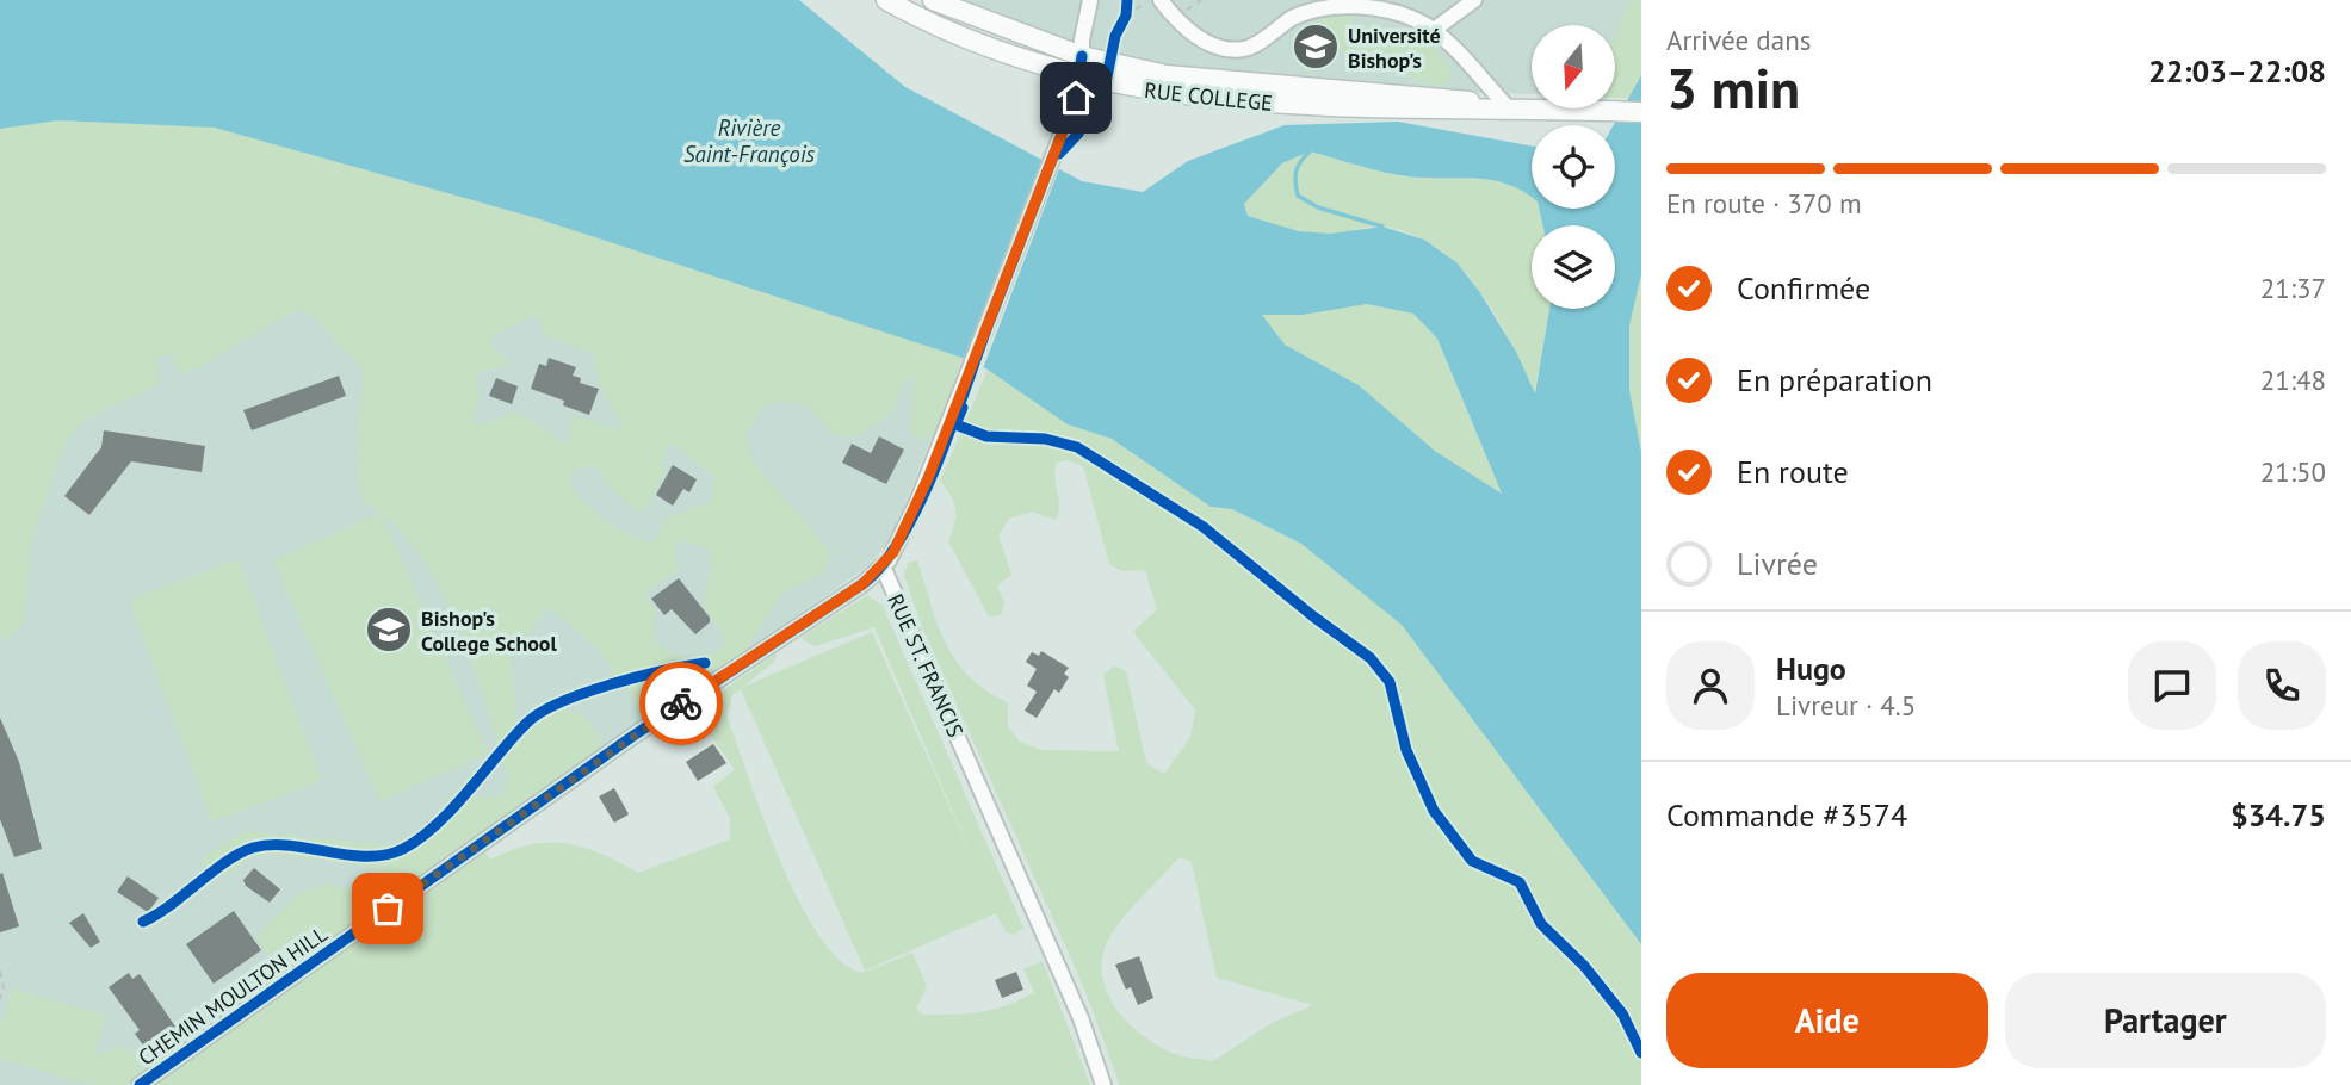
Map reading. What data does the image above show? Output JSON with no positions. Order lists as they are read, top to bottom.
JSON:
{
  "streets": {
    "main road": ["RUE COLLEGE"],
    "street": ["RUE ST. FRANCIS", "CHEMIN MOULTON HILL"]
  },
  "crossings": [
    ["RUE COLLEGE", "RUE ST. FRANCIS"],
    ["RUE ST. FRANCIS", "CHEMIN MOULTON HILL"]
  ],
  "water": ["Rivière Saint-François"],
  "places": {
    "school or university": ["Université Bishop's", "Bishop's College School"]
  },
  "north": "bottom",
  "page": {
    "heading": ["3 min", "Arrivée dans", "22:03–22:08"],
    "panel": [
      "Hugo",
      "Livreur · 4.5",
      "Commande #3574",
      "$34.75"
    ],
    "bar": "En route · 370 m",
    "list": [
      ["Confirmée", "21:37"],
      ["En préparation", "21:48"],
      ["En route", "21:50"],
      "Livrée"
    ],
    "buttons": ["Aide", "Partager"]
  }
}
